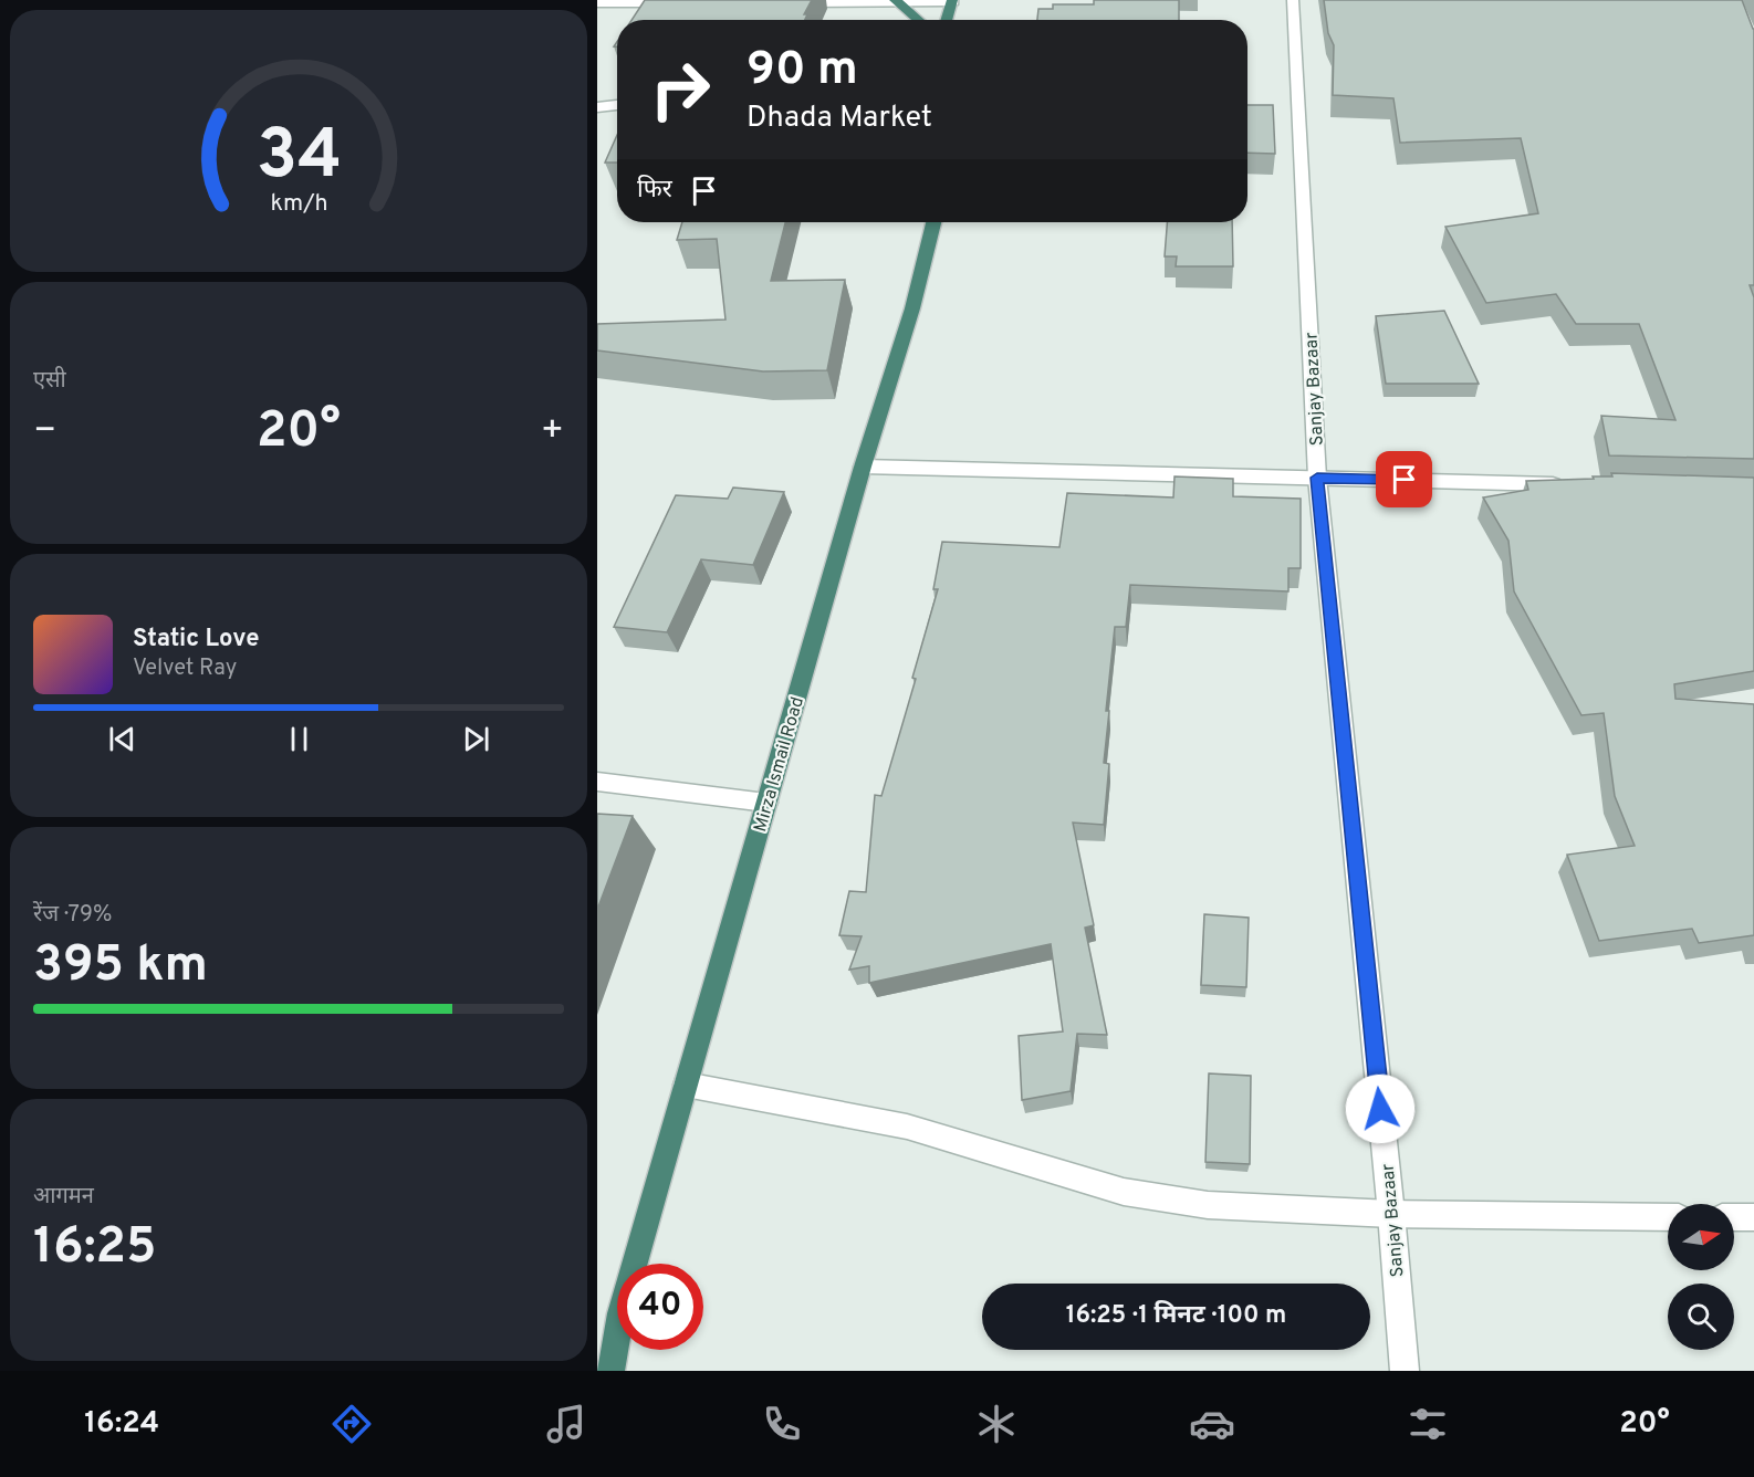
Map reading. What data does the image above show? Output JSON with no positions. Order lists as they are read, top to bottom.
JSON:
{
  "streets": {
    "highway": ["Mirza Ismail Road"],
    "street": ["Sanjay Bazaar"]
  },
  "north": "right",
  "page": {
    "turn": ["90 m", "Dhada Market"],
    "then": "फिर",
    "tile": [
      "एसी",
      ["रेंज · 79%", "395 km"],
      ["आगमन", "16:25"]
    ],
    "heat": ["−", "20°", "+"],
    "song": ["Static Love", "Velvet Ray"],
    "limit": "40",
    "trip": "16:25 · 1 मिनट · 100 m",
    "tabs": ["16:24", "20°"],
    "gauge": ["34", "km/h"]
  }
}
